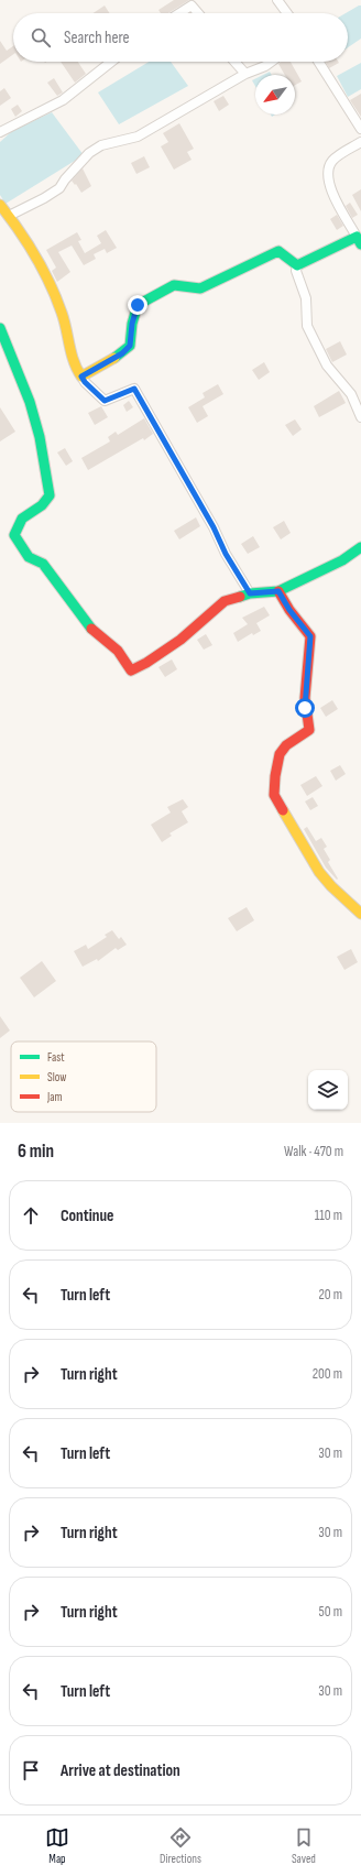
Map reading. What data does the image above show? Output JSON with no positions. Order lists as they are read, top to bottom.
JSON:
{
  "legend": ["Fast", "Slow", "Jam"],
  "north": "bottom left",
  "page": {
    "search": "Search here",
    "heading": ["6 min", "Walk · 470 m"],
    "list": [
      ["Continue", "110 m"],
      ["Turn left", "20 m"],
      ["Turn right", "200 m"],
      ["Turn left", "30 m"],
      ["Turn right", "30 m"],
      ["Turn right", "50 m"],
      ["Turn left", "30 m"],
      "Arrive at destination"
    ],
    "nav": ["Map", "Directions", "Saved"]
  }
}
